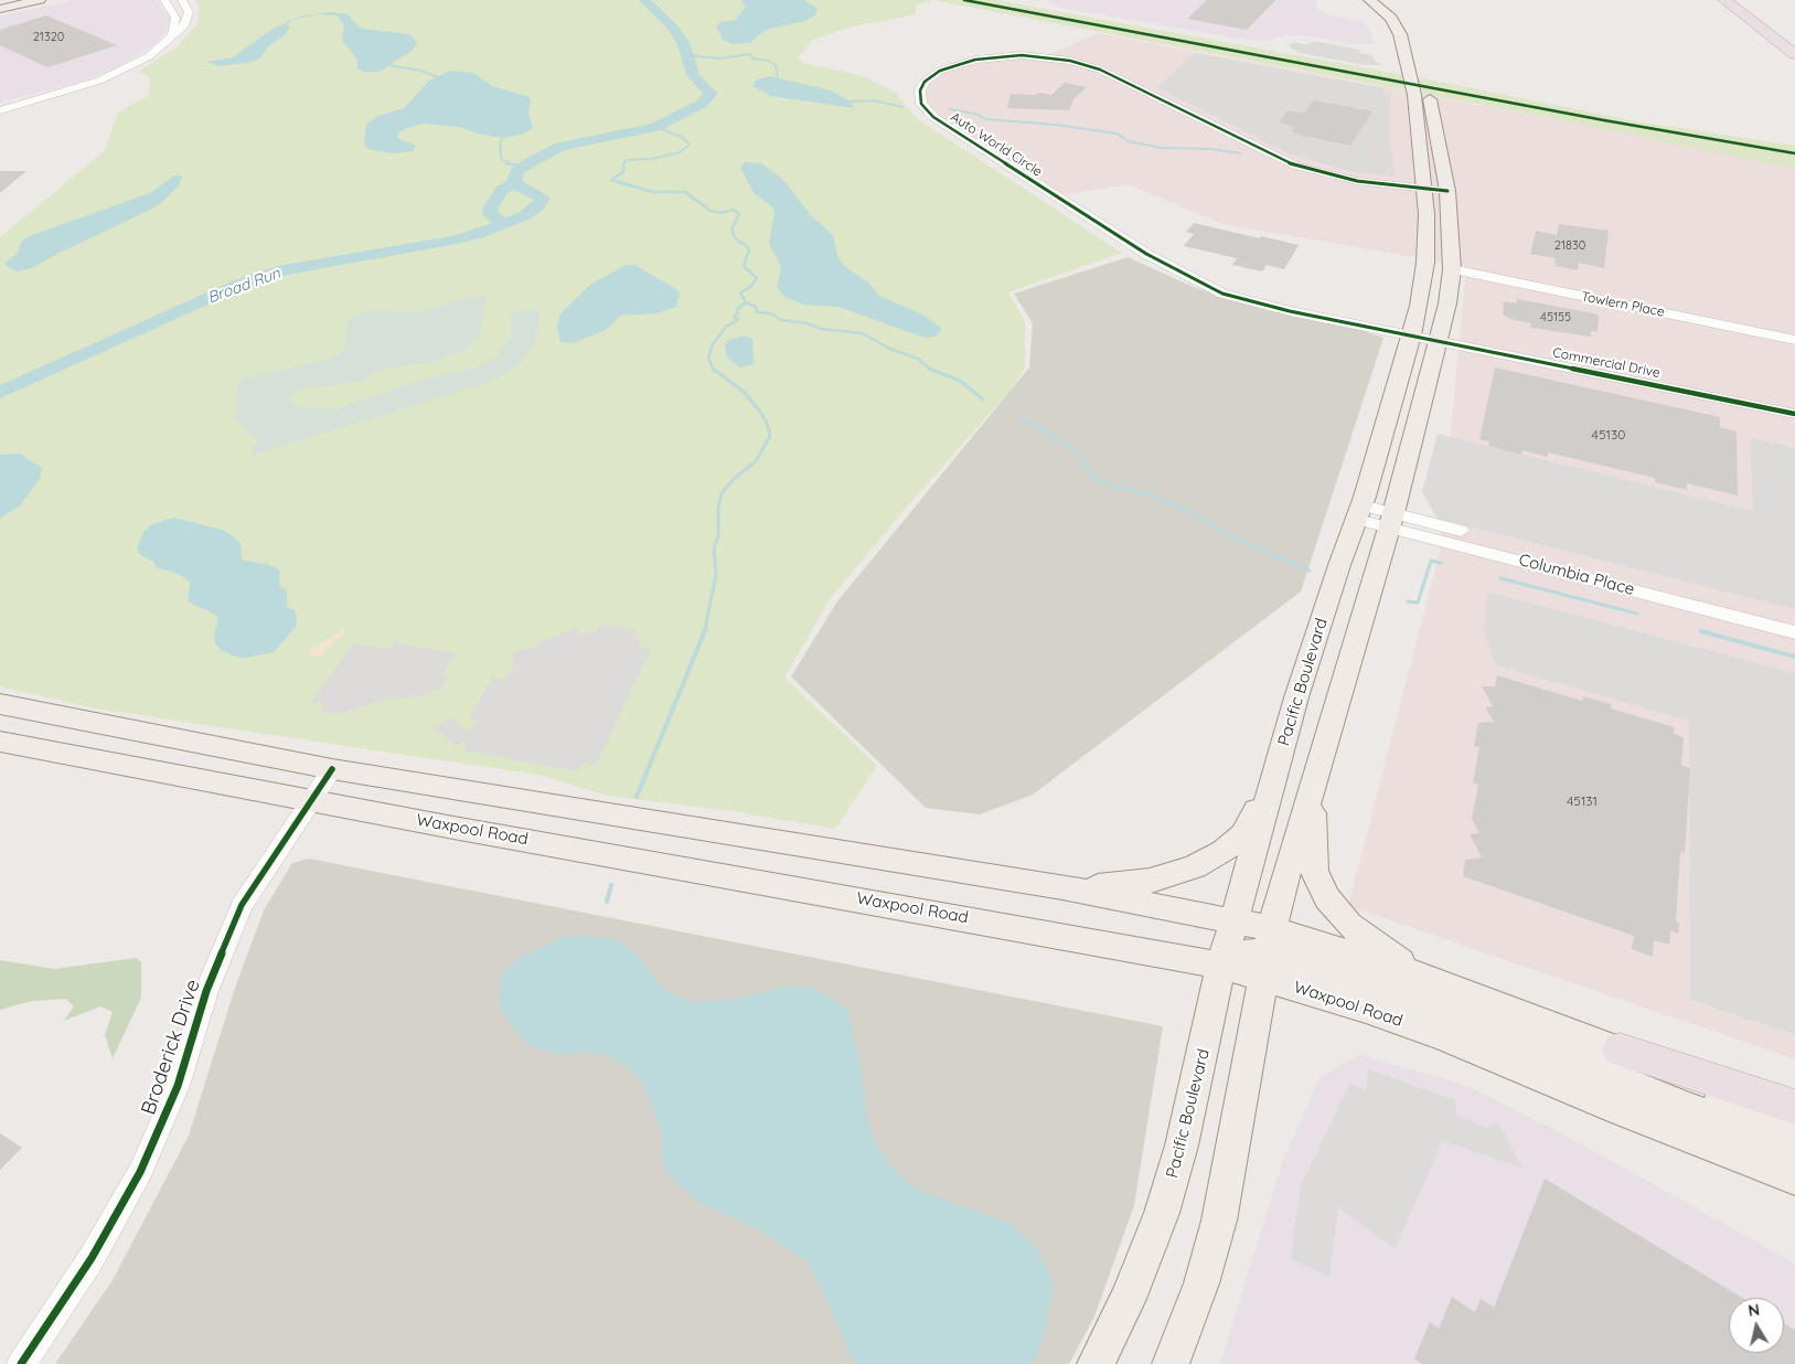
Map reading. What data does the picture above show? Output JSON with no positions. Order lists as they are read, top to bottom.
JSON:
{
  "streets": {
    "main road": ["Pacific Boulevard", "Waxpool Road"],
    "street": [
      "Auto World Circle",
      "Towlern Place",
      "Commercial Drive",
      "Columbia Place",
      "Broderick Drive"
    ]
  },
  "crossings": [
    ["Auto World Circle", "Commercial Drive"],
    ["Auto World Circle", "Pacific Boulevard"],
    ["Towlern Place", "Pacific Boulevard"],
    ["Commercial Drive", "Pacific Boulevard"],
    ["Columbia Place", "Pacific Boulevard"],
    ["Pacific Boulevard", "Waxpool Road"],
    ["Waxpool Road", "Broderick Drive"]
  ],
  "water": ["Broad Run"],
  "house_numbers": [
    "21320",
    "21830",
    "45155",
    "45130",
    "45131"
  ],
  "north": "top"
}
